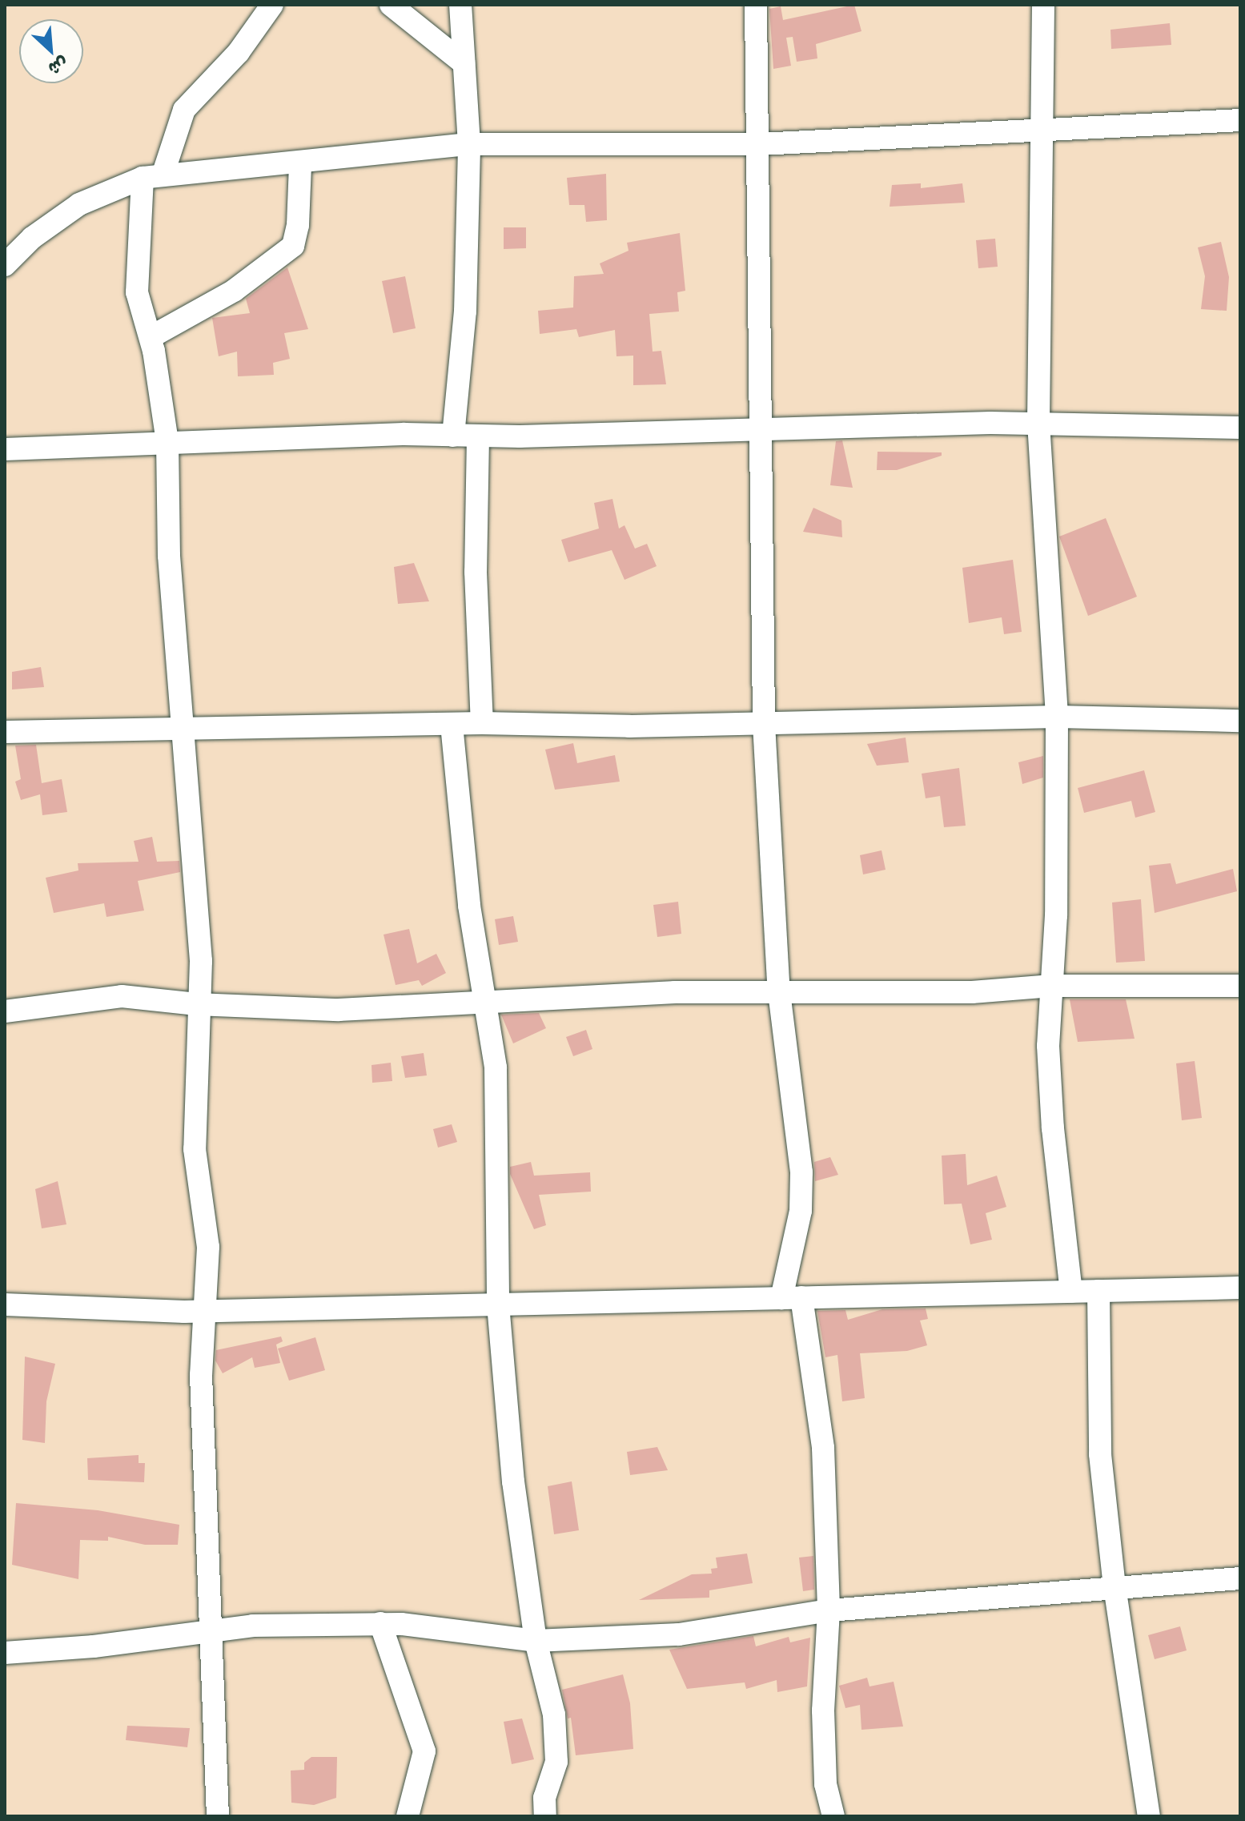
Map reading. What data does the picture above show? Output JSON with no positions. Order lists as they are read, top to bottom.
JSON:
{
  "north": "bottom right"
}
